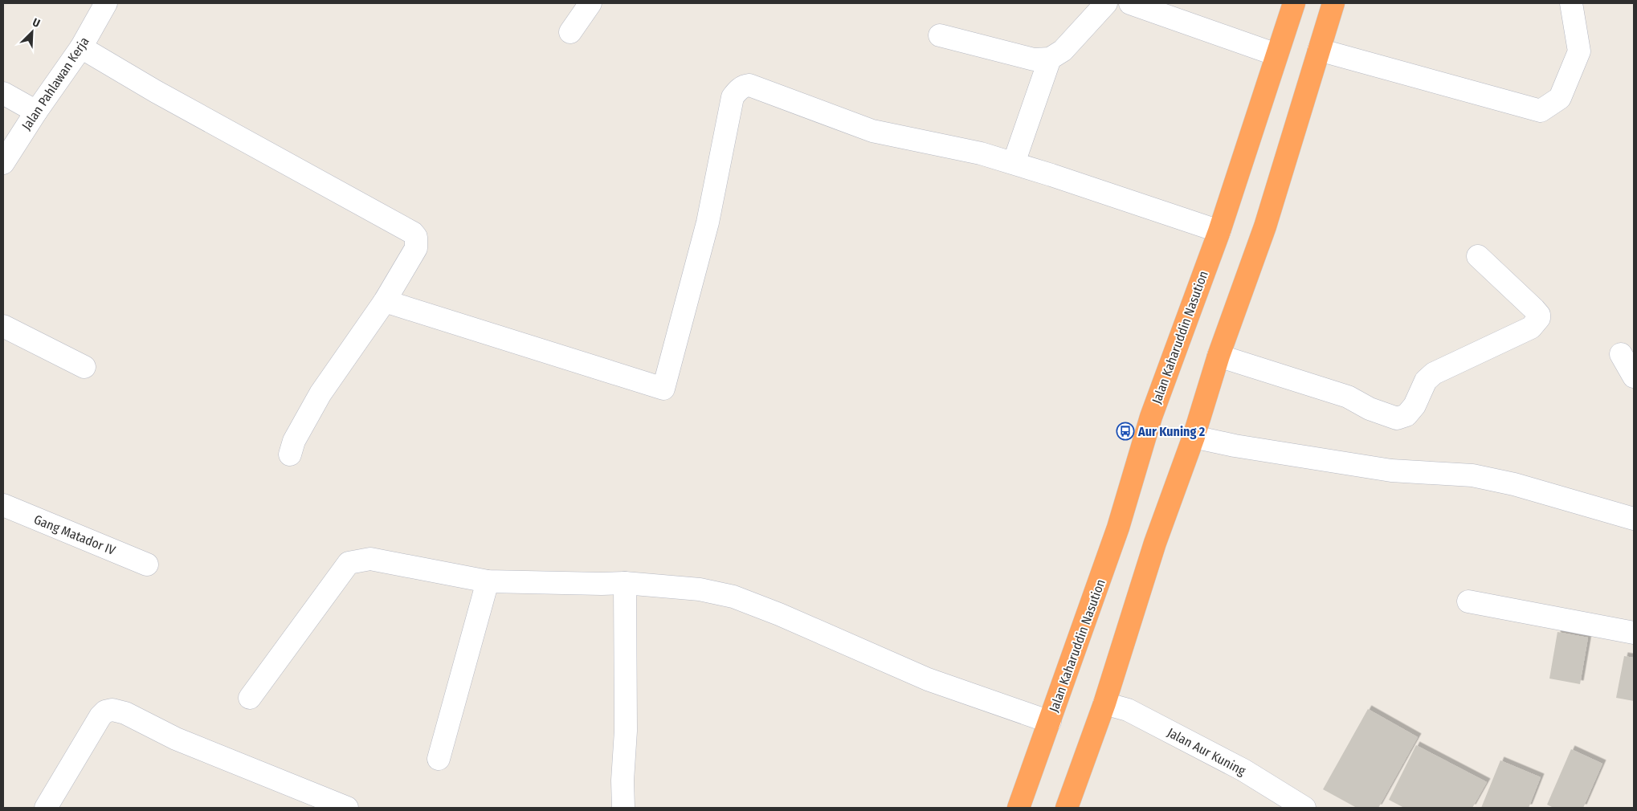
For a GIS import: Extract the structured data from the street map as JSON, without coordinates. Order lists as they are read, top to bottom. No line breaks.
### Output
{"streets":{"highway":["Jalan Kaharuddin Nasution"],"street":["Jalan Pahlawan Kerja","Gang Matador IV","Jalan Aur Kuning"]},"places":{"bus stop":["Aur Kuning 2"]},"north":"top right"}
